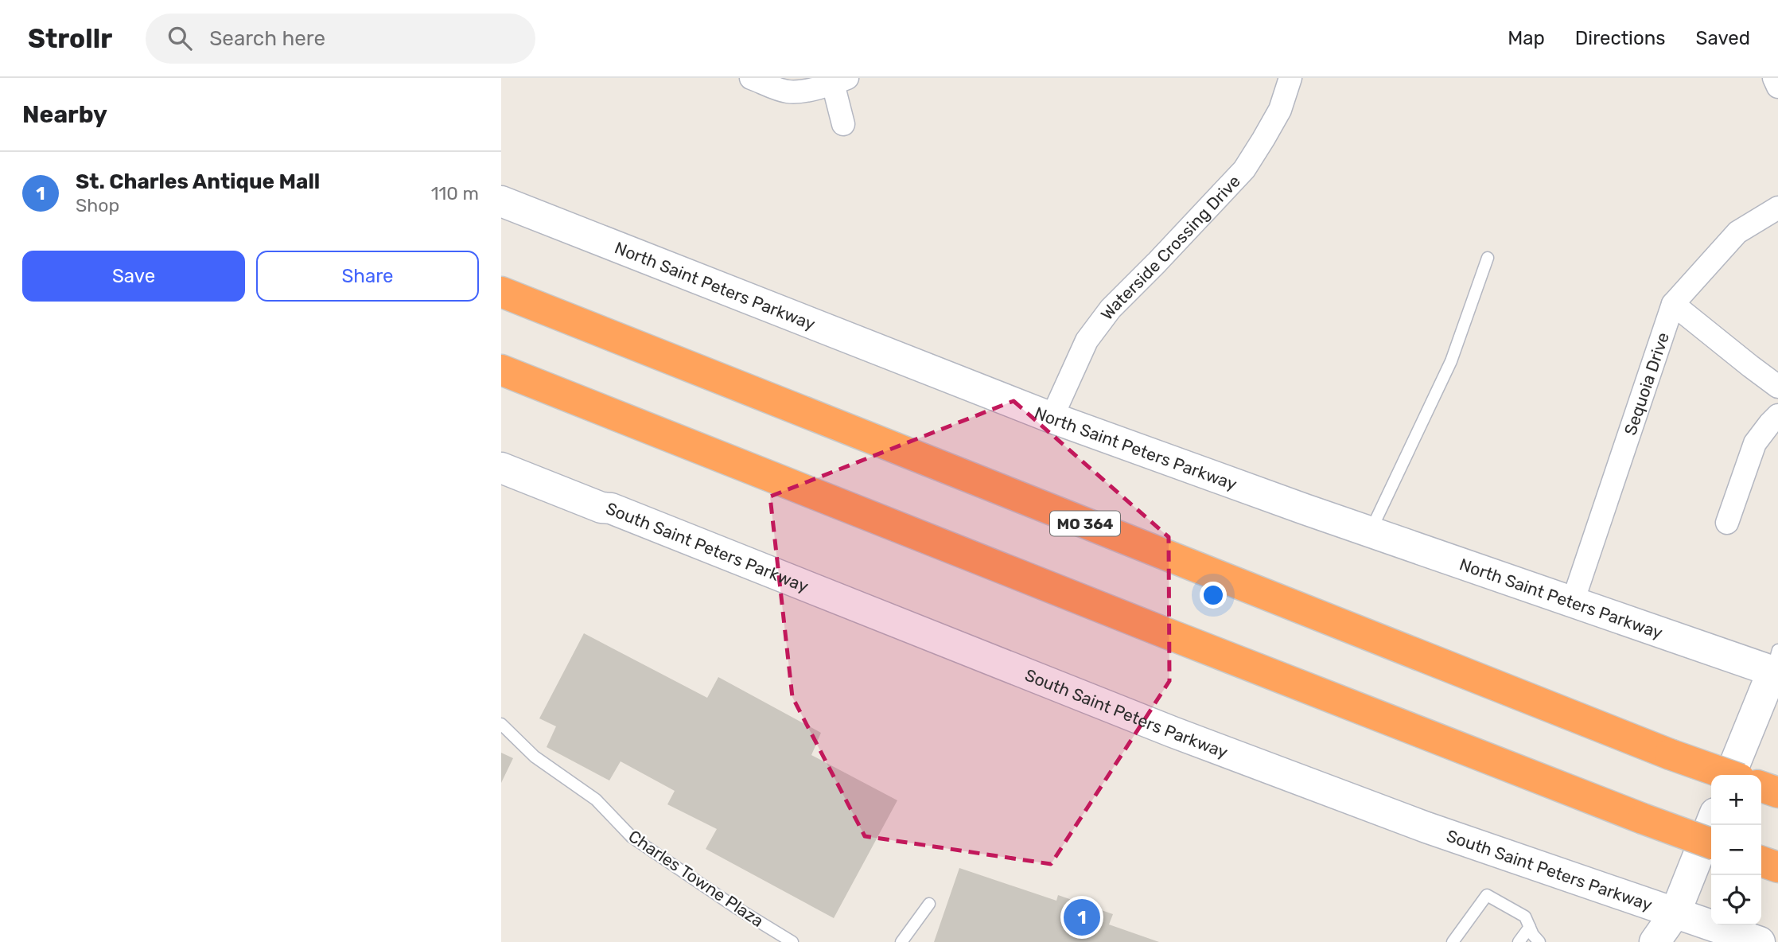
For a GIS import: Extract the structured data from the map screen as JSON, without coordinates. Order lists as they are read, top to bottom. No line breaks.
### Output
{"streets":{"highway":["MO 364"],"main road":["North Saint Peters Parkway","South Saint Peters Parkway"],"street":["Waterside Crossing Drive","Sequoia Drive"],"lane":["Charles Towne Plaza"]},"crossings":[["Waterside Crossing Drive","North Saint Peters Parkway"],["North Saint Peters Parkway","Sequoia Drive"]],"page":{"header":"Strollr","search":"Search here","nav":["Map","Directions","Saved"],"heading":"Nearby","list":[{"mark":"1","name":"St. Charles Antique Mall","note":"Shop","value":"110 m"}],"buttons":["Save","Share"],"map_buttons":["+","−"],"pins":"1"}}
